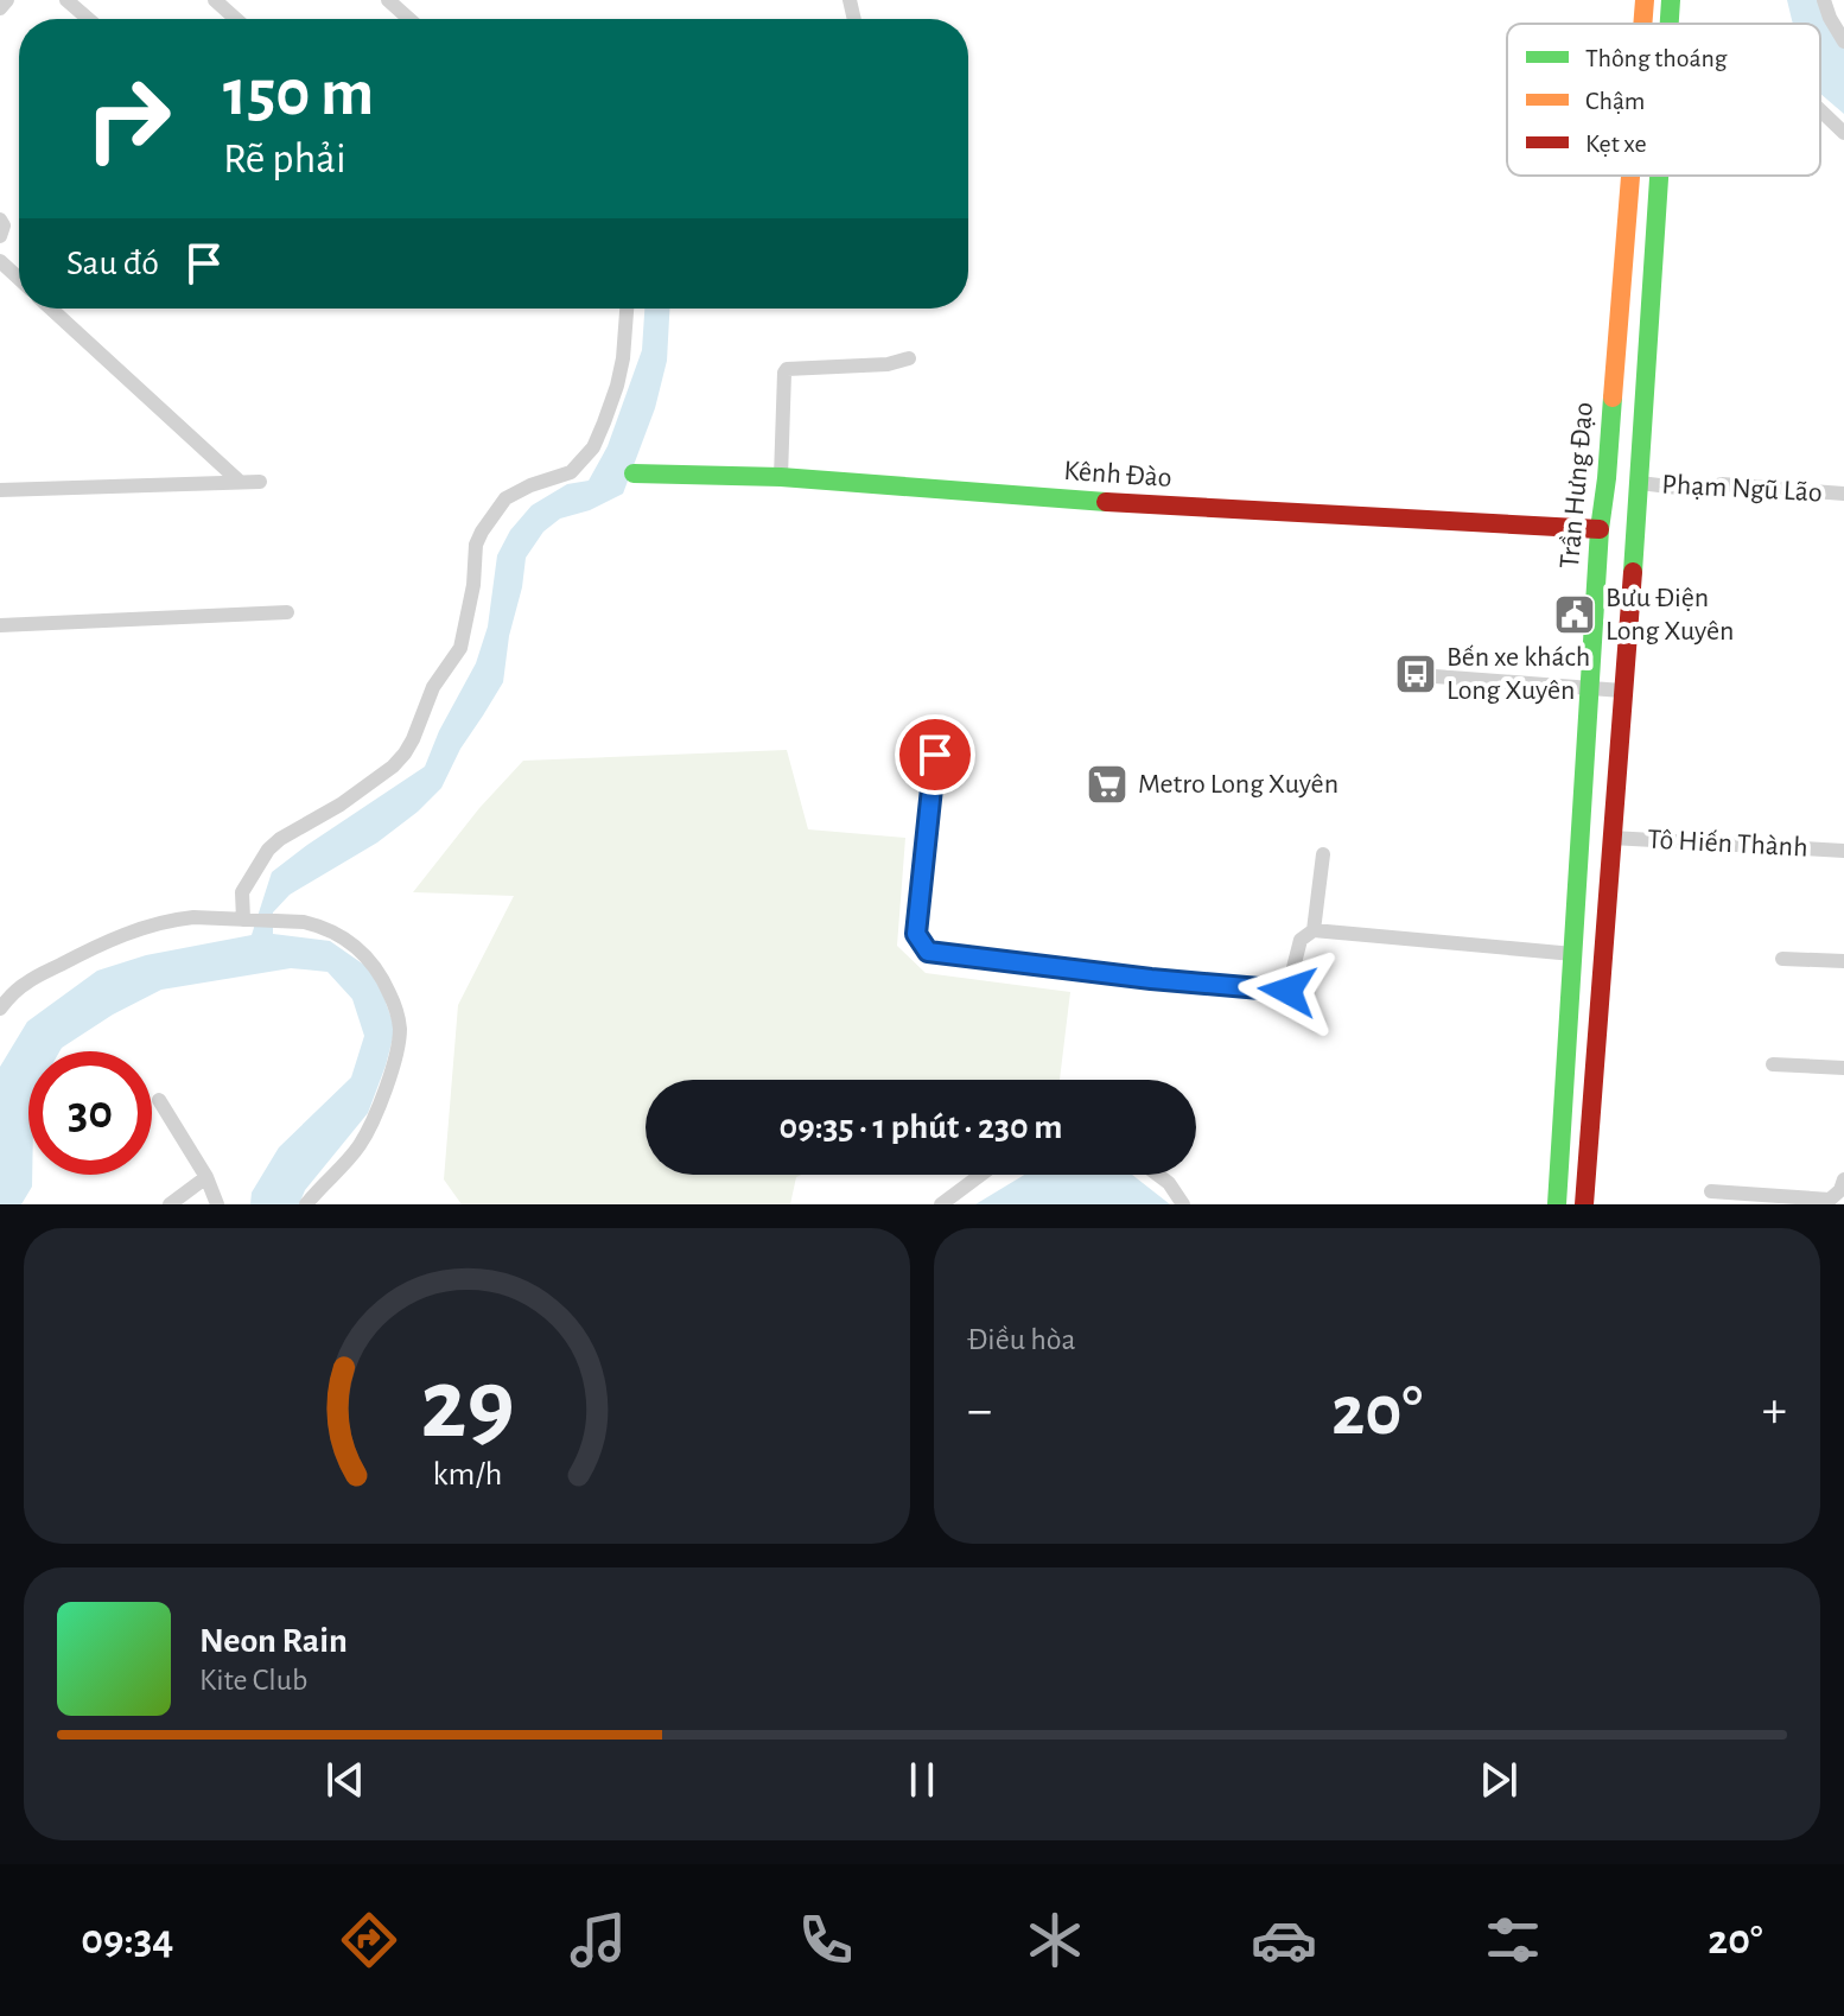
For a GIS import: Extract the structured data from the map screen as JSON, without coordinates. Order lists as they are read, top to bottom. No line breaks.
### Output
{"streets":{"main road":["Kênh Đào","Trần Hưng Đạo"],"street":["Phạm Ngũ Lão","Tô Hiến Thành"]},"crossings":[["Kênh Đào","Trần Hưng Đạo"]],"places":{"public building":["Bưu Điện Long Xuyên"],"bus stop":["Bến xe khách Long Xuyên"],"supermarket":["Metro Long Xuyên"]},"legend":["Thông thoáng","Chậm","Kẹt xe"],"page":{"turn":["150 m","Rẽ phải"],"then":"Sau đó","limit":"30","trip":"09:35 · 1 phút · 230 m","tile":"Điều hòa","heat":["−","20°","+"],"song":["Neon Rain","Kite Club"],"tabs":["09:34","20°"],"gauge":["29","km/h"]}}
